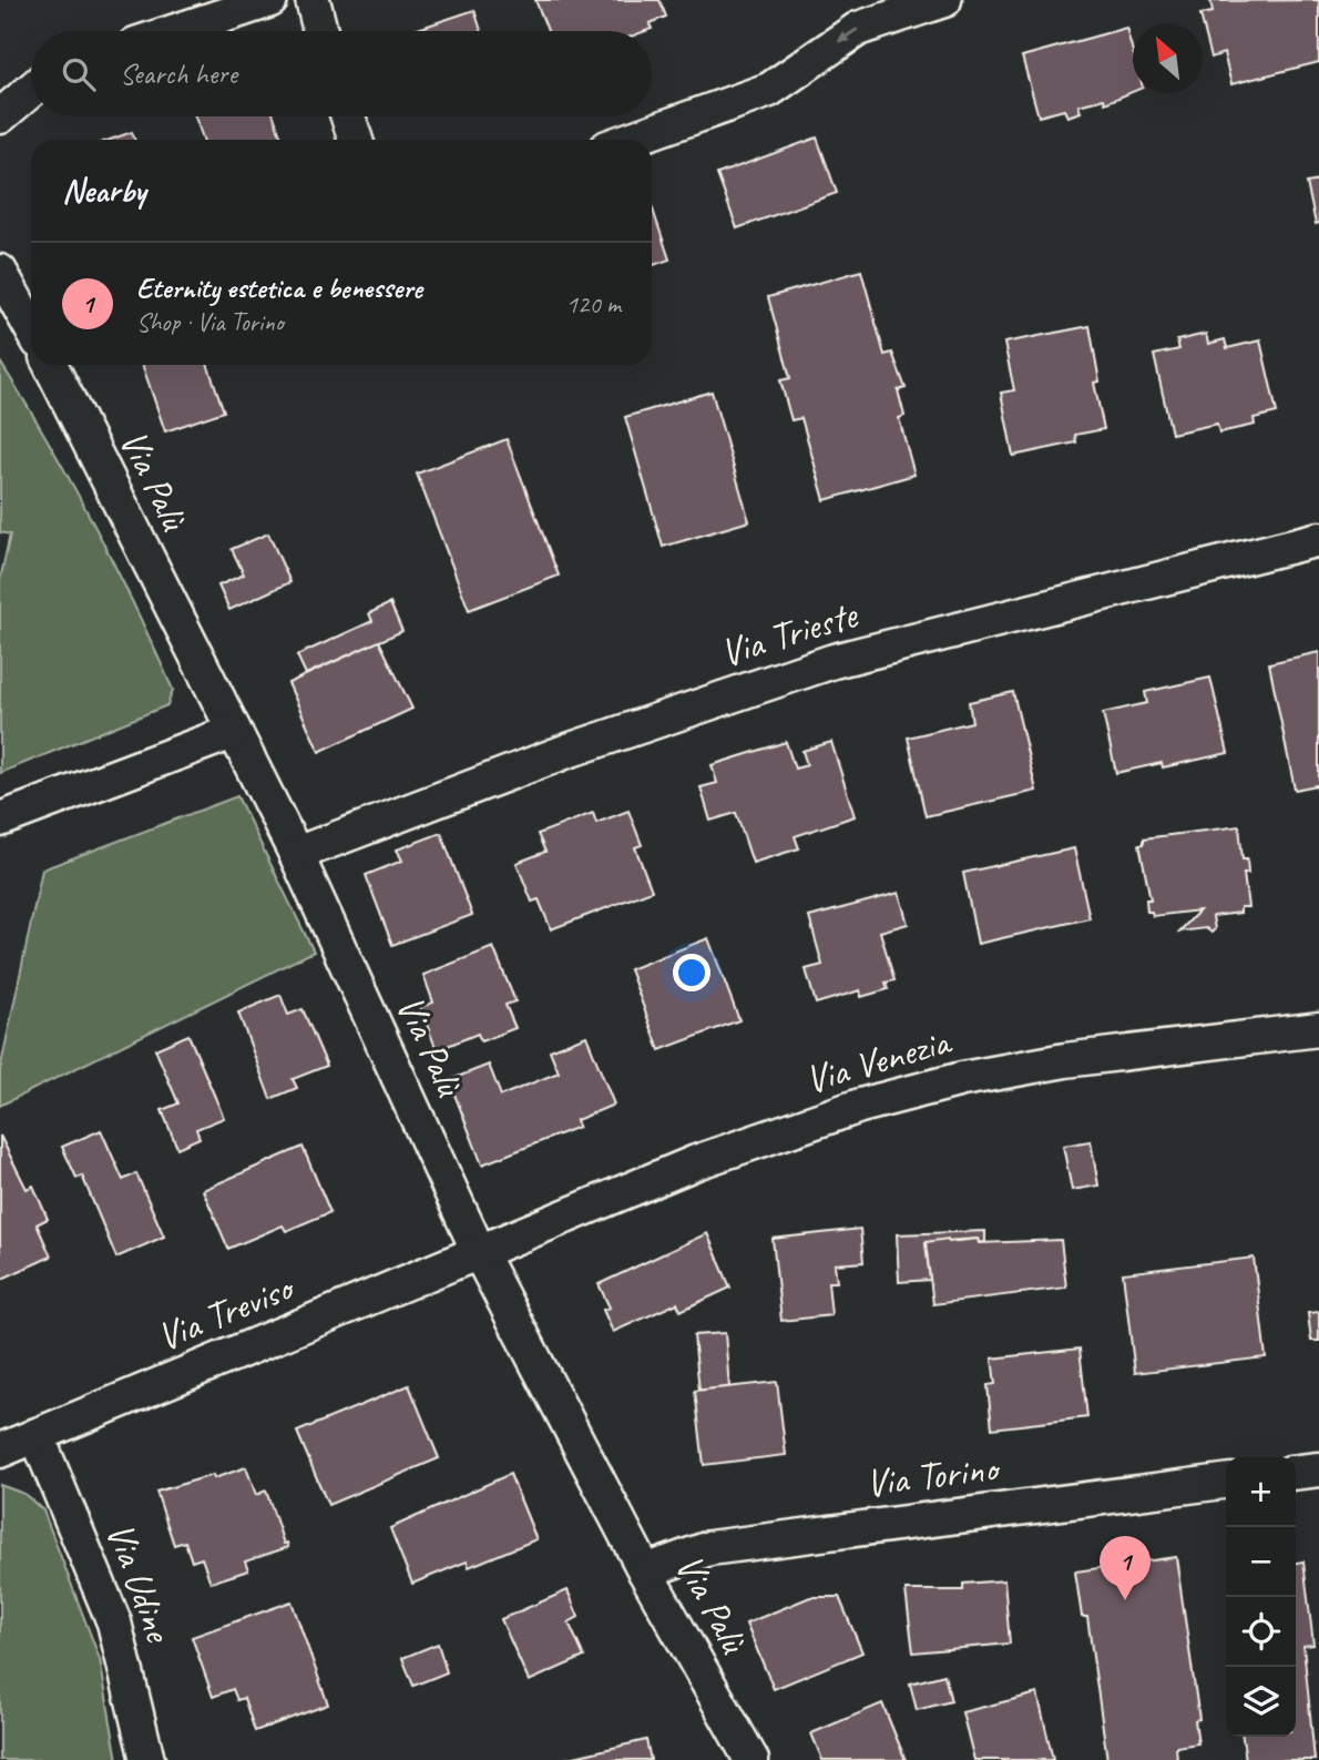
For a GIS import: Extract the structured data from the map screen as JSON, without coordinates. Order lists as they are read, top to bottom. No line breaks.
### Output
{"streets":{"street":["Via Palù","Via Trieste","Via Venezia","Via Treviso","Via Torino","Via Udine"]},"crossings":[["Via Palù","Via Trieste"],["Via Palù","Via Venezia"],["Via Palù","Via Treviso"],["Via Palù","Via Torino"],["Via Venezia","Via Treviso"],["Via Treviso","Via Udine"]],"north":"top left","page":{"search":"Search here","heading":"Nearby","list":[{"mark":"1","name":"Eternity estetica e benessere","note":"Shop · Via Torino","value":"120 m"}],"map_buttons":["+","−"],"pins":"1"}}
